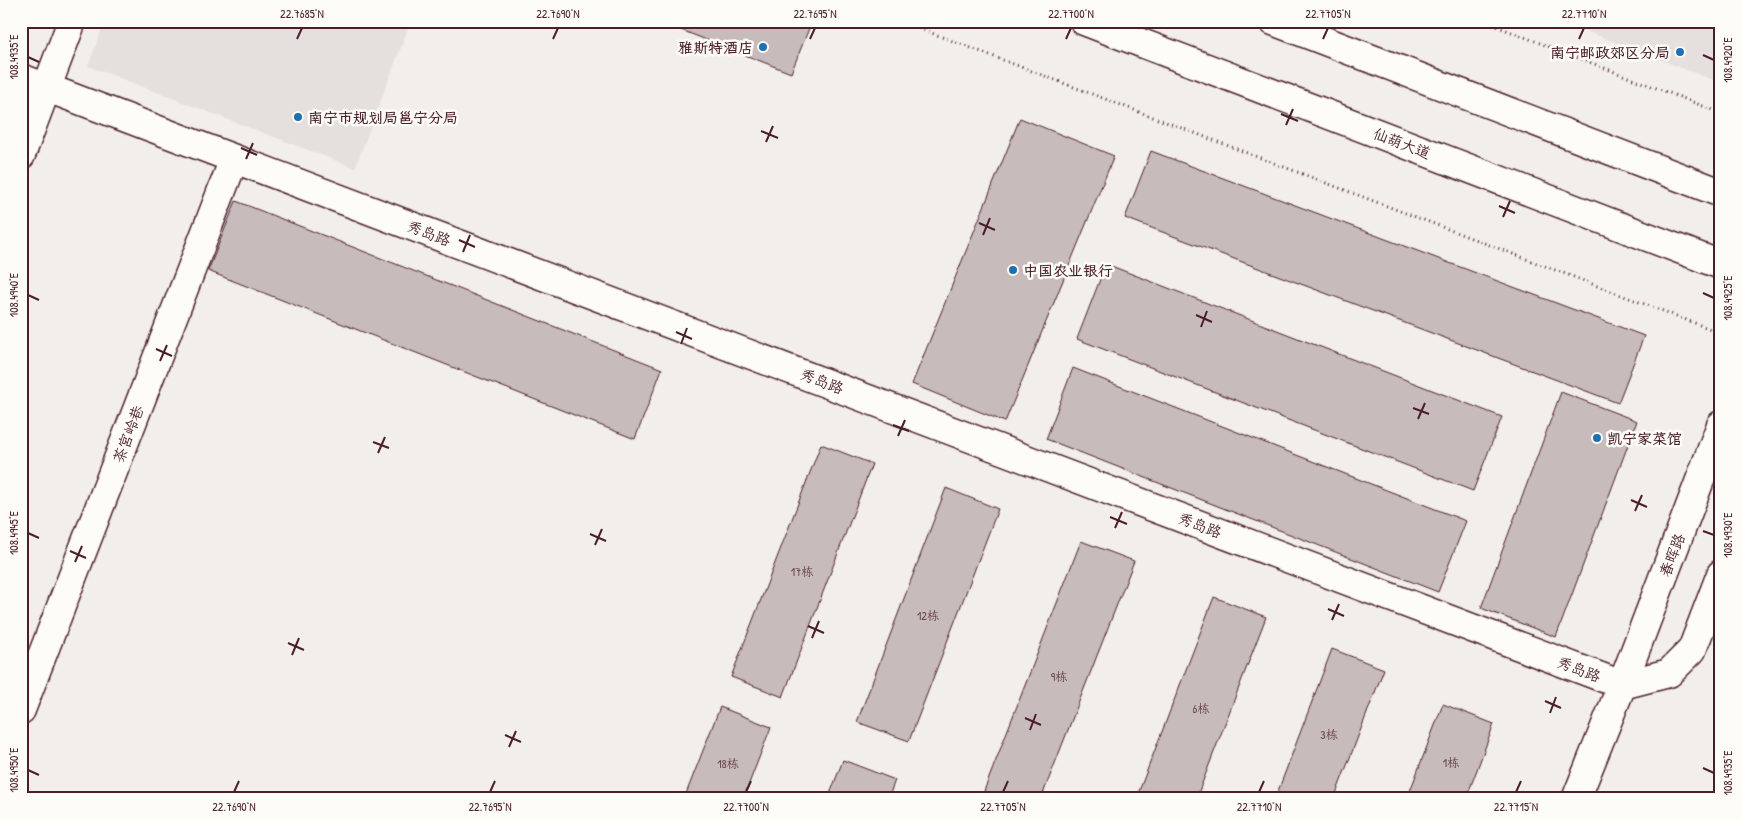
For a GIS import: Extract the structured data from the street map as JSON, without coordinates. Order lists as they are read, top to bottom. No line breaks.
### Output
{"streets":{"street":["仙葫大道","秀岛路","茶宫岭巷","春晖路"]},"crossings":[["秀岛路","茶宫岭巷"],["秀岛路","春晖路"]],"places":["雅斯特酒店","南宁邮政郊区分局","南宁市规划局邕宁分局","中国农业银行","凯宁家菜馆"],"house_numbers":["17栋","12栋","9栋","6栋","3栋","1栋","18栋"],"coordinates":["22.7685°N","22.7690°N","22.7695°N","22.7700°N","22.7705°N","22.7710°N","108.4935°E","108.4920°E","108.4940°E","108.4925°E","108.4945°E","108.4930°E","108.4950°E","22.7715°N"]}
